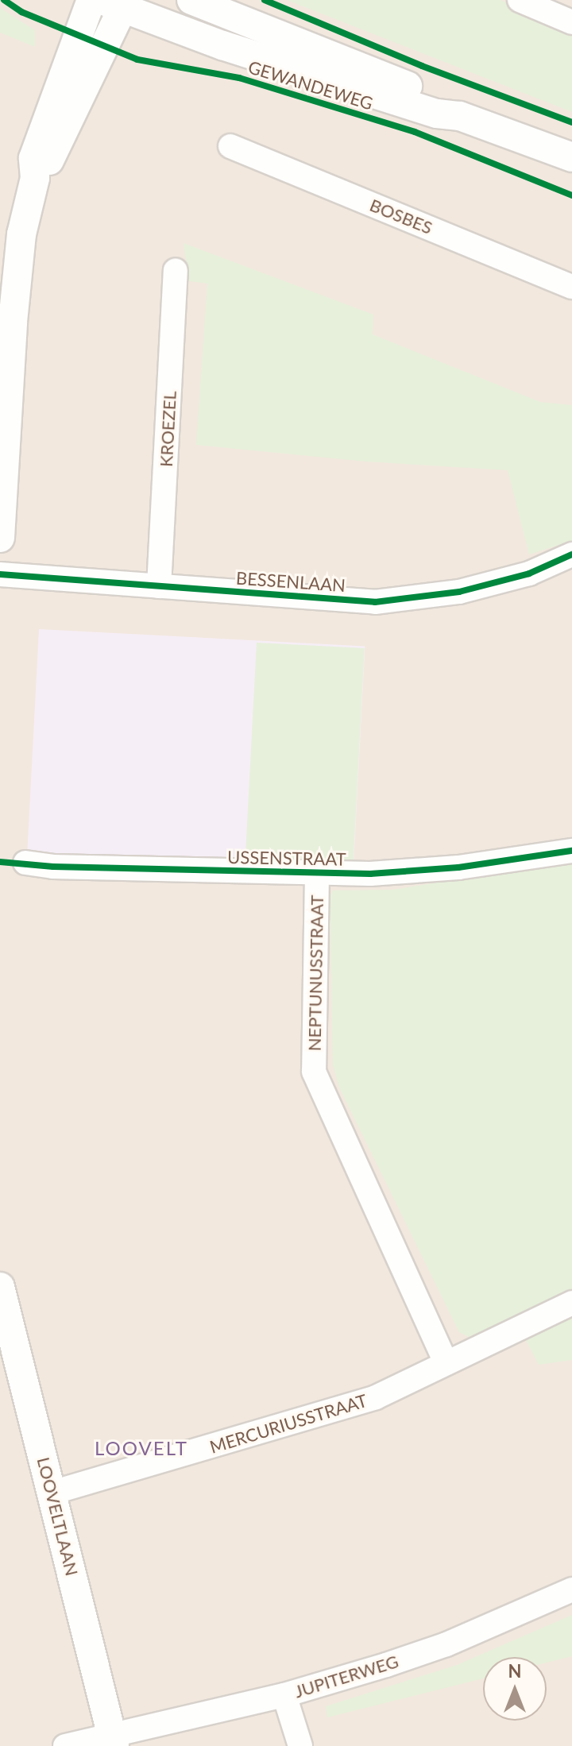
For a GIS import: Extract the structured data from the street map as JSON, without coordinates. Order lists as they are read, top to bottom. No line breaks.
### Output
{"streets":{"street":["GEWANDEWEG","BOSBES","KROEZEL","BESSENLAAN","USSENSTRAAT","NEPTUNUSSTRAAT","MERCURIUSSTRAAT","LOOVELTLAAN","JUPITERWEG"]},"crossings":[["KROEZEL","BESSENLAAN"],["USSENSTRAAT","NEPTUNUSSTRAAT"],["NEPTUNUSSTRAAT","MERCURIUSSTRAAT"],["MERCURIUSSTRAAT","LOOVELTLAAN"],["LOOVELTLAAN","JUPITERWEG"]],"districts":["LOOVELT"],"north":"top"}
